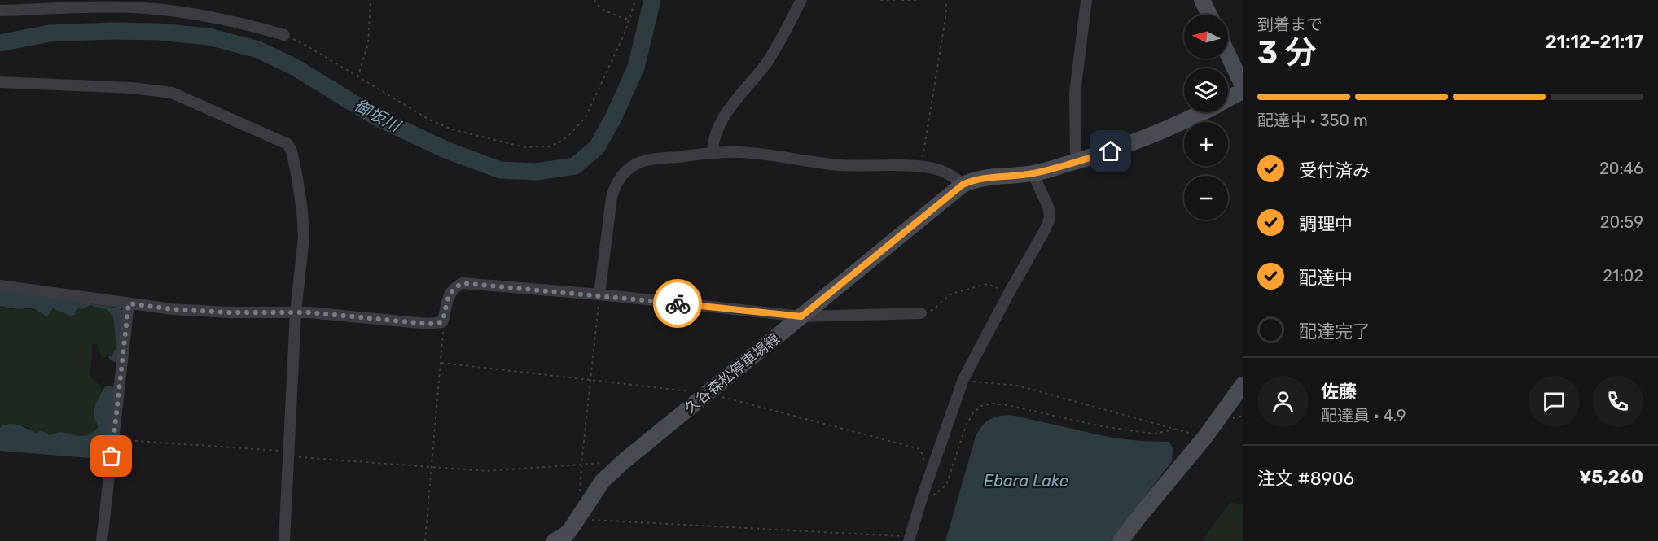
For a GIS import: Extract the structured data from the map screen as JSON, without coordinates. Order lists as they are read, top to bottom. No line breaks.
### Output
{"streets":{"main road":["久谷森松停車場線"]},"water":["御坂川","Ebara Lake"],"north":"left","page":{"heading":["3 分","到着まで","21:12–21:17"],"panel":["佐藤","配達員 · 4.9","注文 #8906","¥5,260"],"map_buttons":["+","−"],"bar":"配達中 · 350 m","list":[["受付済み","20:46"],["調理中","20:59"],["配達中","21:02"],"配達完了"]}}
